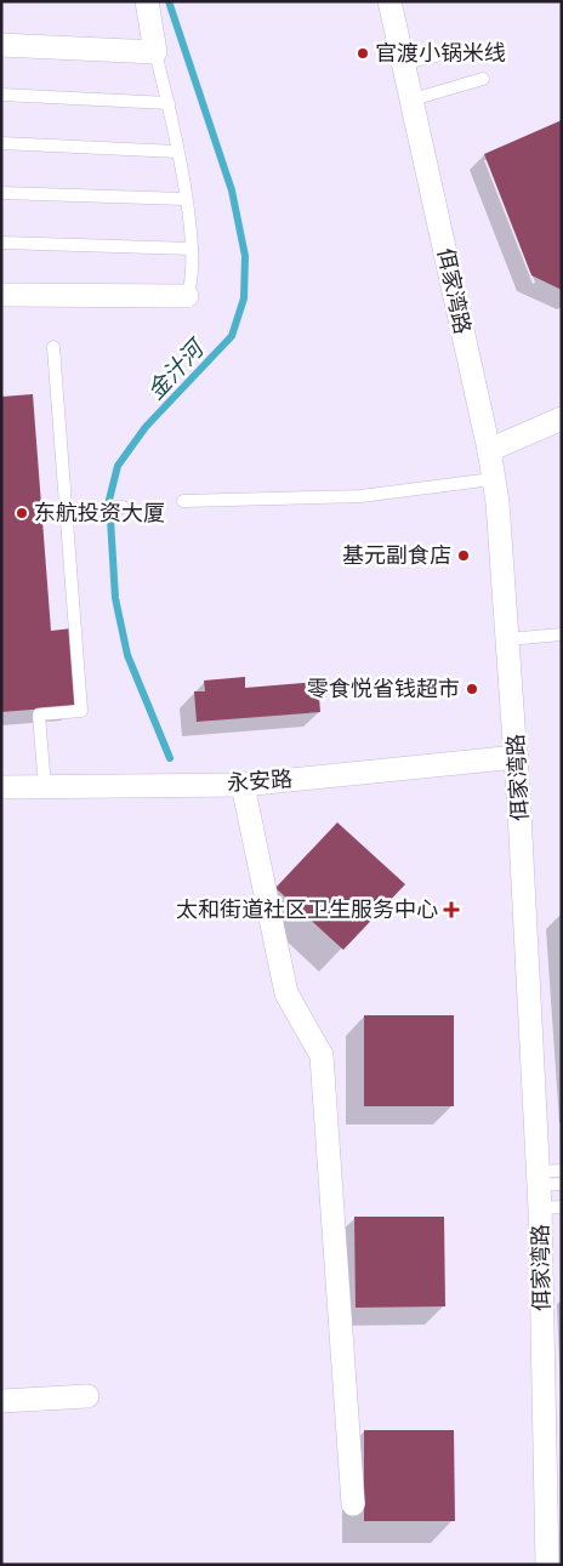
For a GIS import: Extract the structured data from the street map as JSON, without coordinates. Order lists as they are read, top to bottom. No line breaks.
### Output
{"streets":{"street":["佴家湾路","永安路"]},"crossings":[["佴家湾路","永安路"]],"water":["金汁河"],"places":{"other":["官渡小锅米线","东航投资大厦","基元副食店","零食悦省钱超市"],"health":["太和街道社区卫生服务中心"]}}
